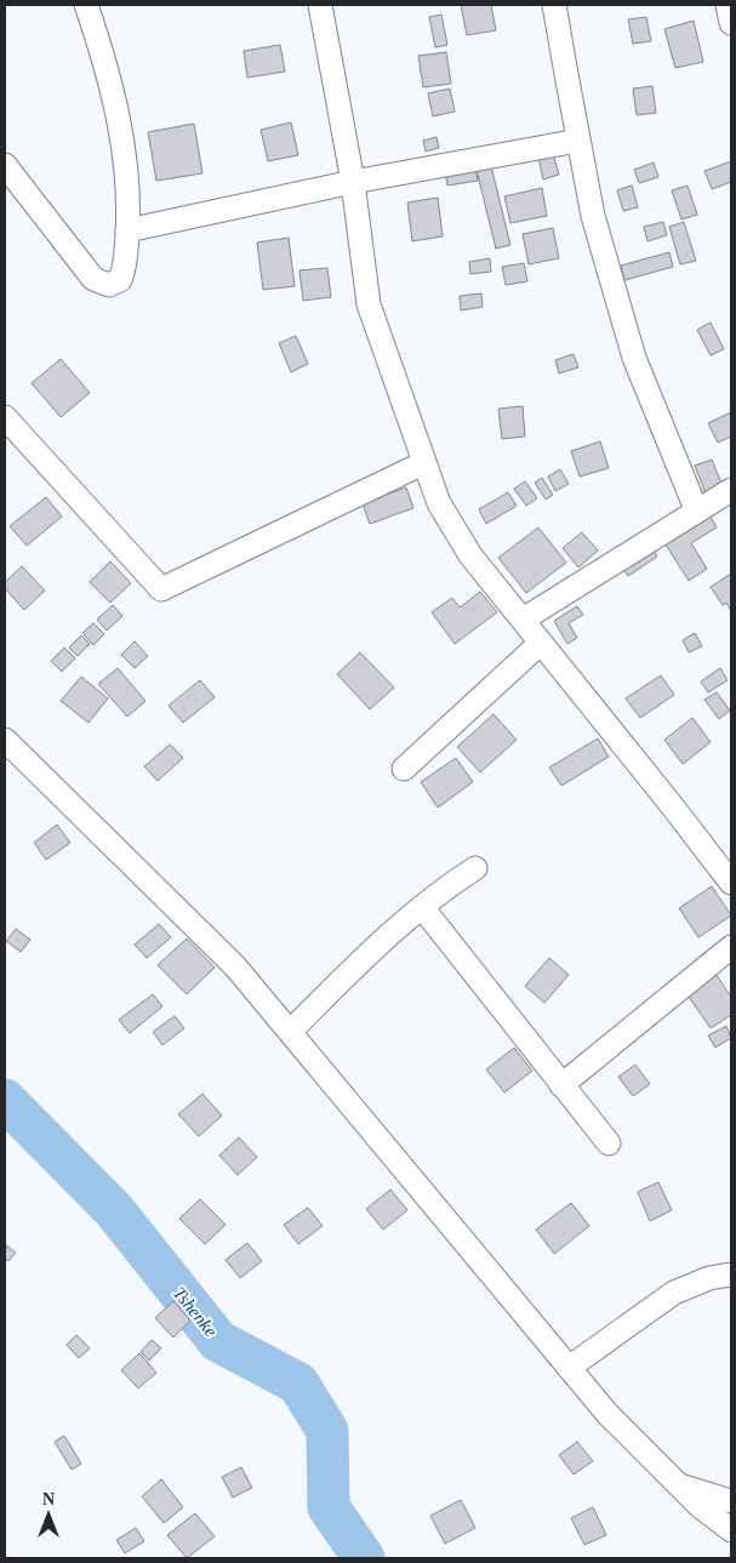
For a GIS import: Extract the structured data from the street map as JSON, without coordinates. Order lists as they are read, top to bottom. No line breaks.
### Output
{"water":["Tshenke"],"north":"top"}
